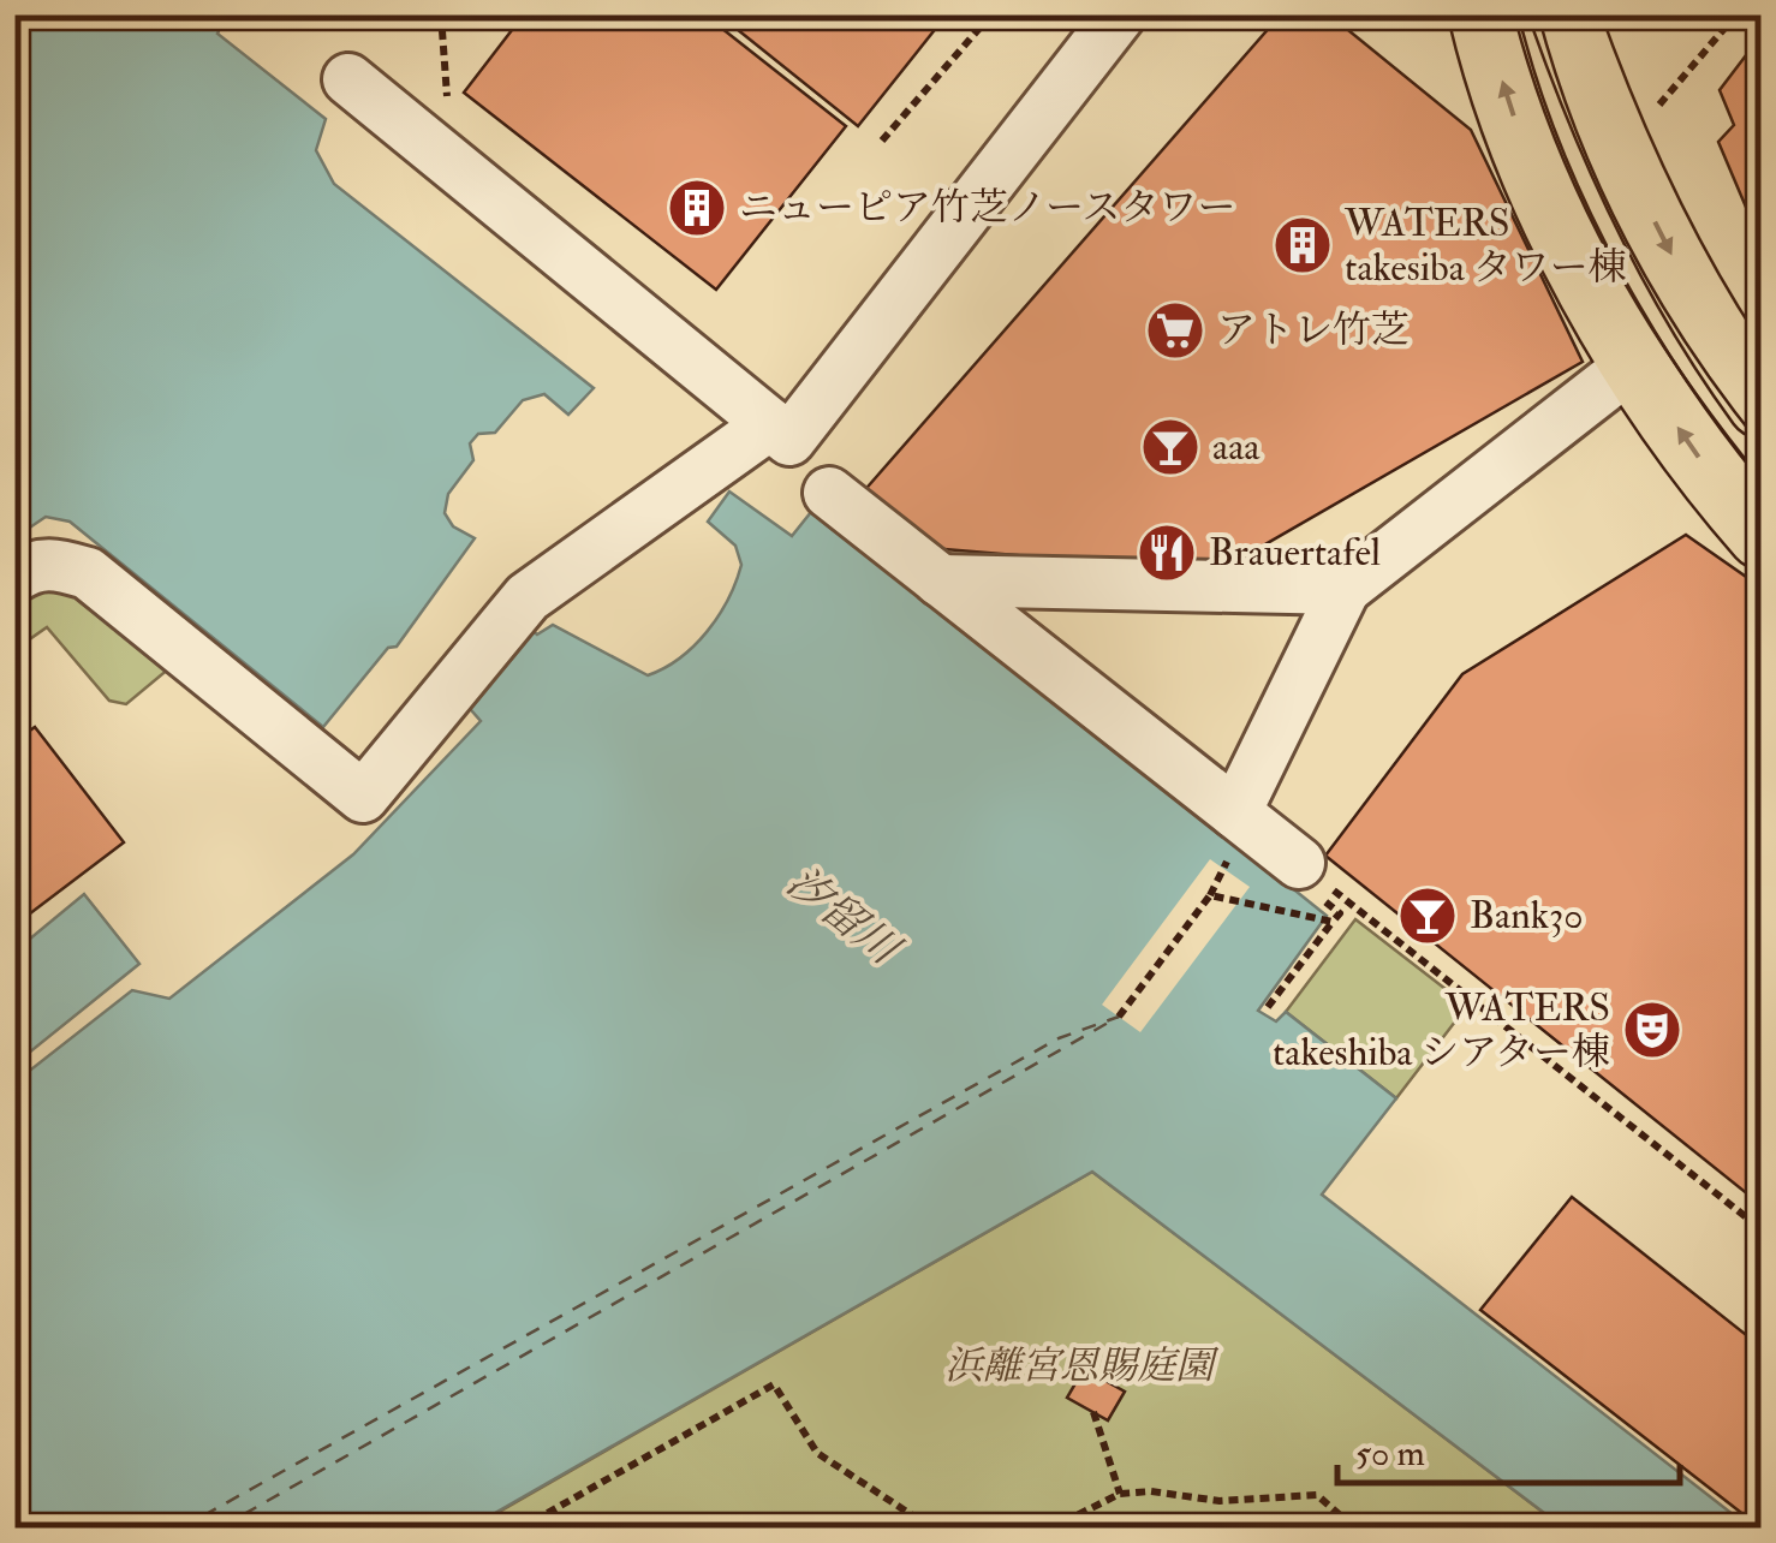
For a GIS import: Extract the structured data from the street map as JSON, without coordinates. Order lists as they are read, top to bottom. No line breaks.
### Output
{"water":["汐留川"],"parks":["浜離宮恩賜庭園"],"places":{"building":["ニューピア竹芝ノースタワー","WATERS takesiba タワー棟"],"supermarket":["アトレ竹芝"],"bar":["aaa","Bank30"],"restaurant":["Brauertafel"],"theatre":["WATERS takeshiba シアター棟"]},"scale_bar":"50 m"}
